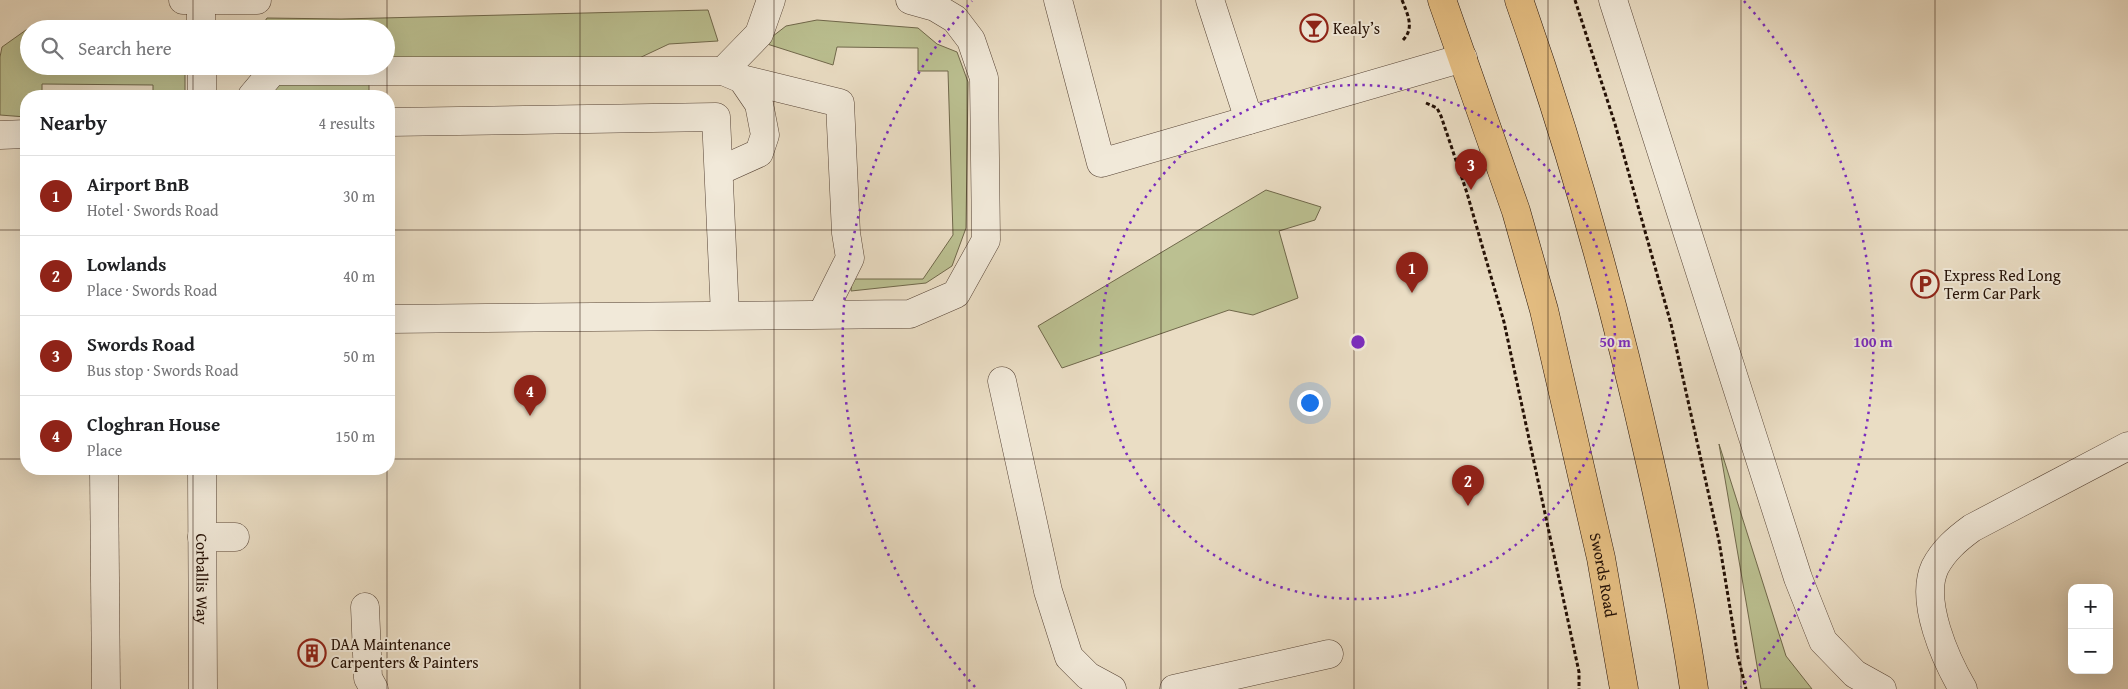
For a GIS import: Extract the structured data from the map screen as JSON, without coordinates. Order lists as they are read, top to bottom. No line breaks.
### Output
{"streets":{"main road":["Swords Road"],"street":["Corballis Way"]},"places":{"bar":["Kealy’s"],"parking":["Express Red Long Term Car Park"],"building":["DAA Maintenance Carpenters & Painters"]},"page":{"search":"Search here","heading":["Nearby","4 results"],"pins":["3","1","4","2"],"list":[{"mark":"1","name":"Airport BnB","note":"Hotel · Swords Road","value":"30 m"},{"mark":"2","name":"Lowlands","note":"Place · Swords Road","value":"40 m"},{"mark":"3","name":"Swords Road","note":"Bus stop · Swords Road","value":"50 m"},{"mark":"4","name":"Cloghran House","note":"Place","value":"150 m"}],"map_buttons":["+","−"]},"rings":["50 m","100 m"]}
